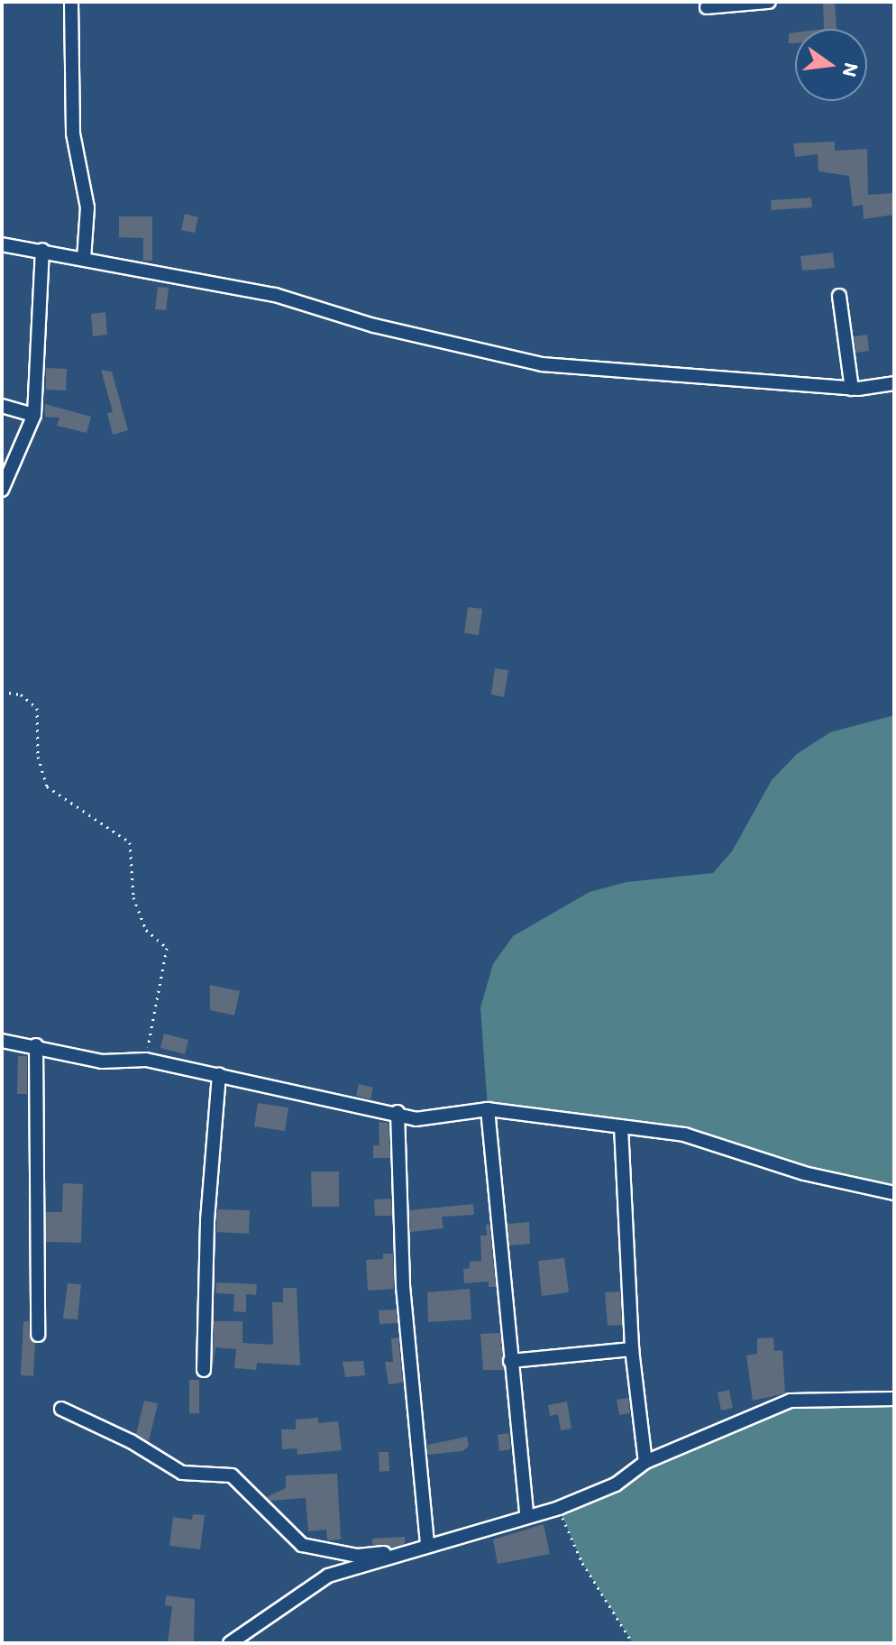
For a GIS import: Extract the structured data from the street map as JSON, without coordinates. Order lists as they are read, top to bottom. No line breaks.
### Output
{"north":"right"}
